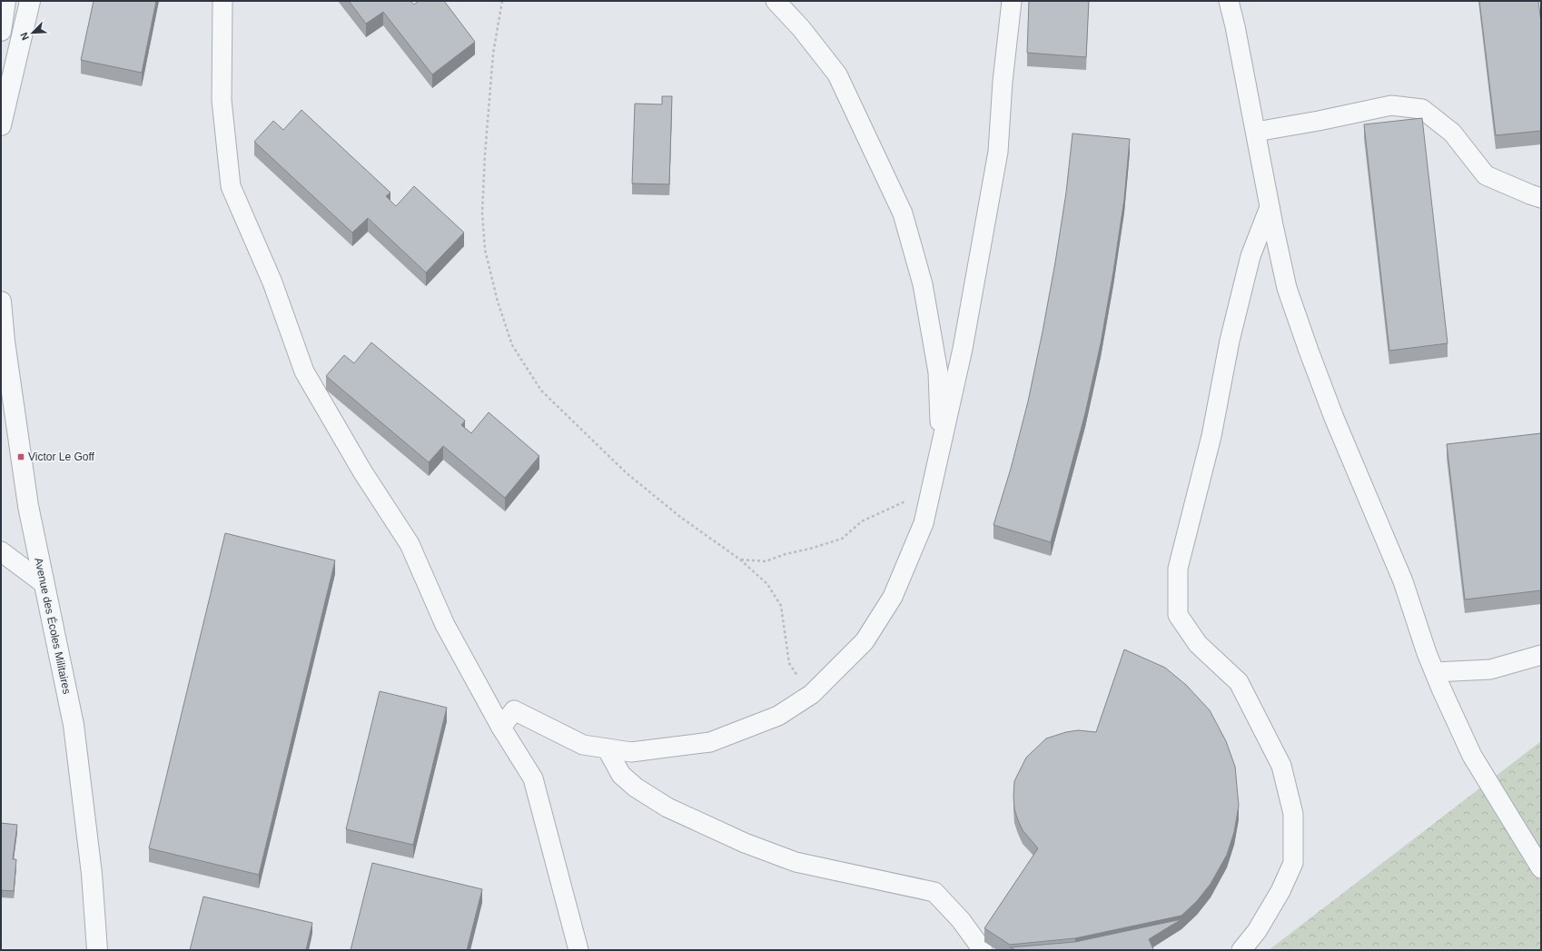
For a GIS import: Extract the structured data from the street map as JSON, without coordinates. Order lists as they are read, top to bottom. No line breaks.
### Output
{"streets":{"street":["Avenue des Écoles Militaires"]},"places":{"transit":["Victor Le Goff"]},"north":"bottom left"}
